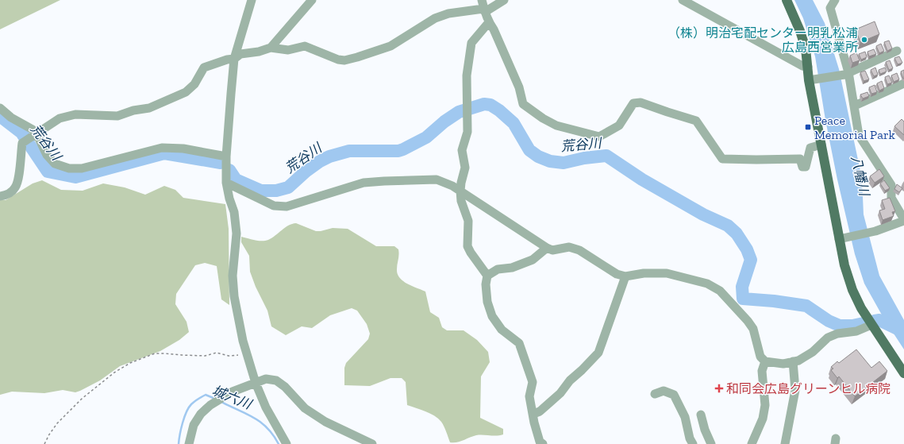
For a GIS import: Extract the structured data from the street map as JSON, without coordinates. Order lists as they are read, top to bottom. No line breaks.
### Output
{"water":["荒谷川","八幡川","城六川"],"places":{"other":["（株）明治宅配センター明乳松浦 広島西営業所"],"transit":["Peace Memorial Park"],"health":["和同会広島グリーンヒル病院"]}}
